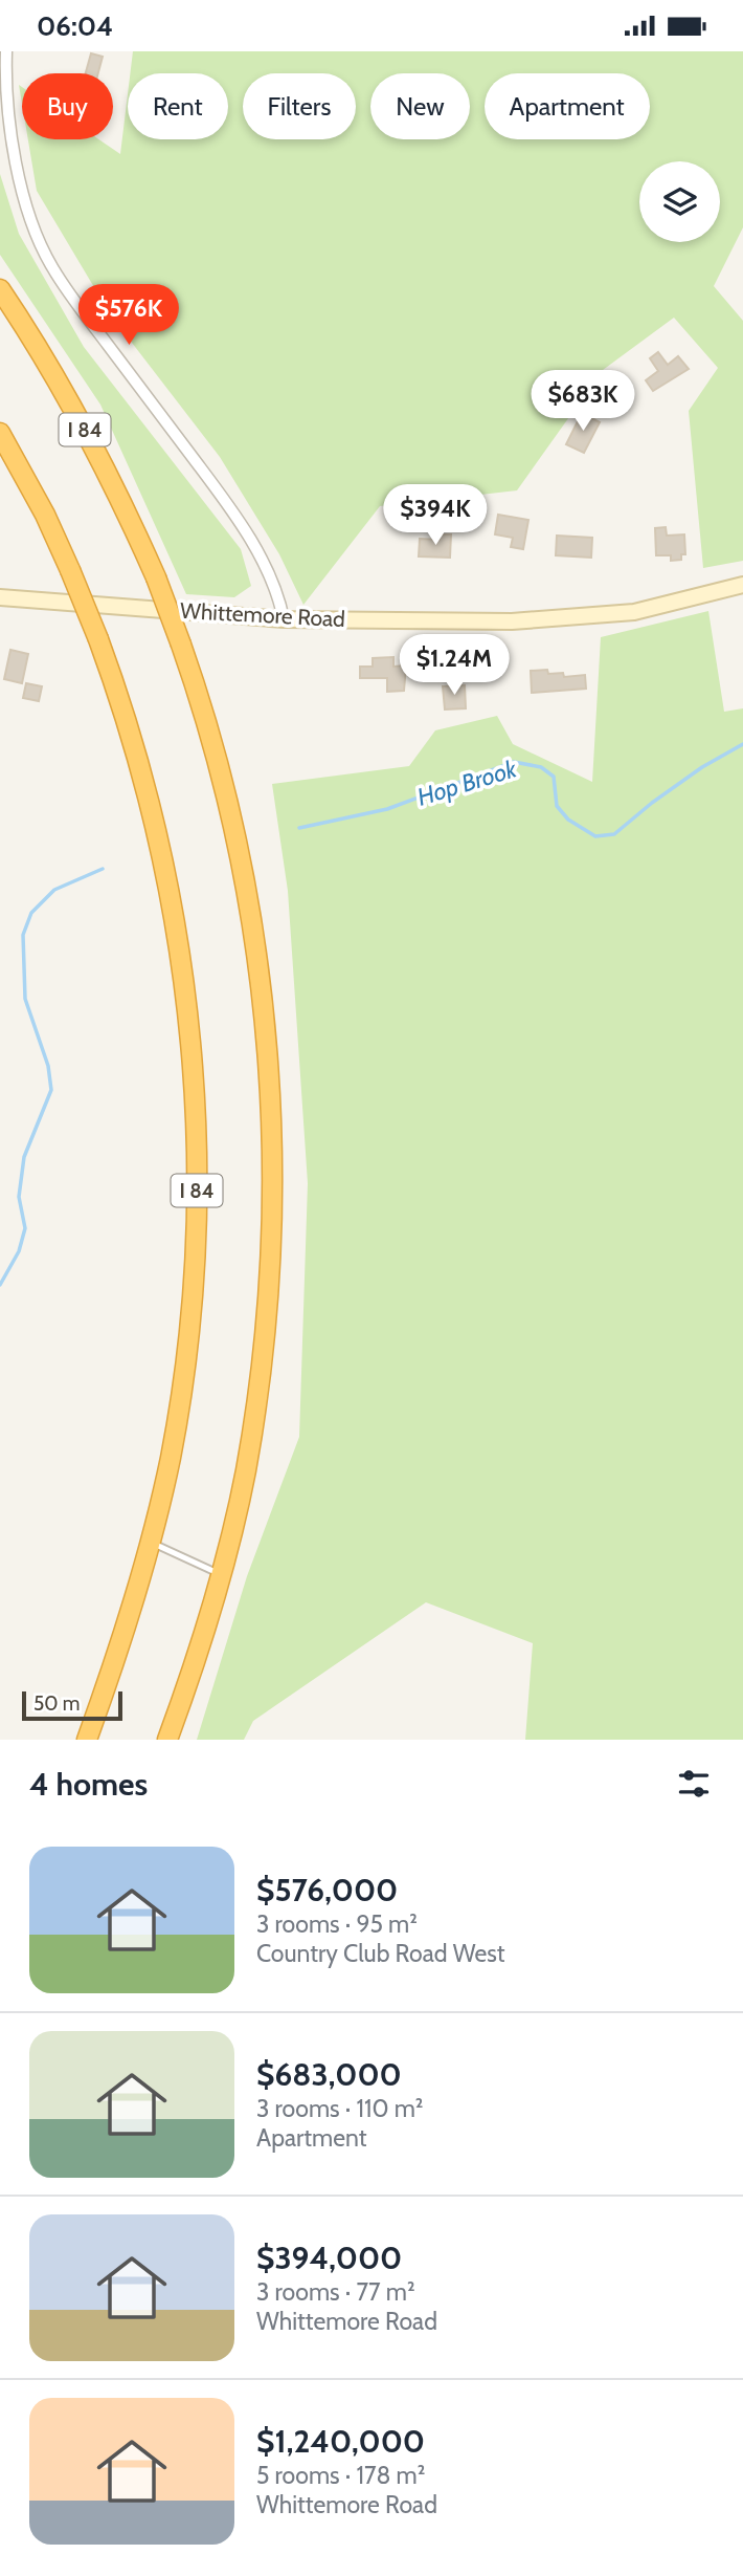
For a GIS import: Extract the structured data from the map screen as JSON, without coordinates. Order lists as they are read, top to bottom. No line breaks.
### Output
{"streets":{"highway":["I 84"],"main road":["Whittemore Road"]},"water":["Hop Brook"],"scale_bar":"50 m","page":{"status":"06:04","chip":["Buy","Rent","Filters","New","Apartment"],"price":["$576K","$683K","$394K","$1.24M"],"scale":"50 m","heading":"4 homes","list":[{"name":"$576,000","note":"3 rooms · 95 m² · Country Club Road West"},{"name":"$683,000","note":"3 rooms · 110 m² · Apartment"},{"name":"$394,000","note":"3 rooms · 77 m² · Whittemore Road"},{"name":"$1,240,000","note":"5 rooms · 178 m² · Whittemore Road"}]}}
